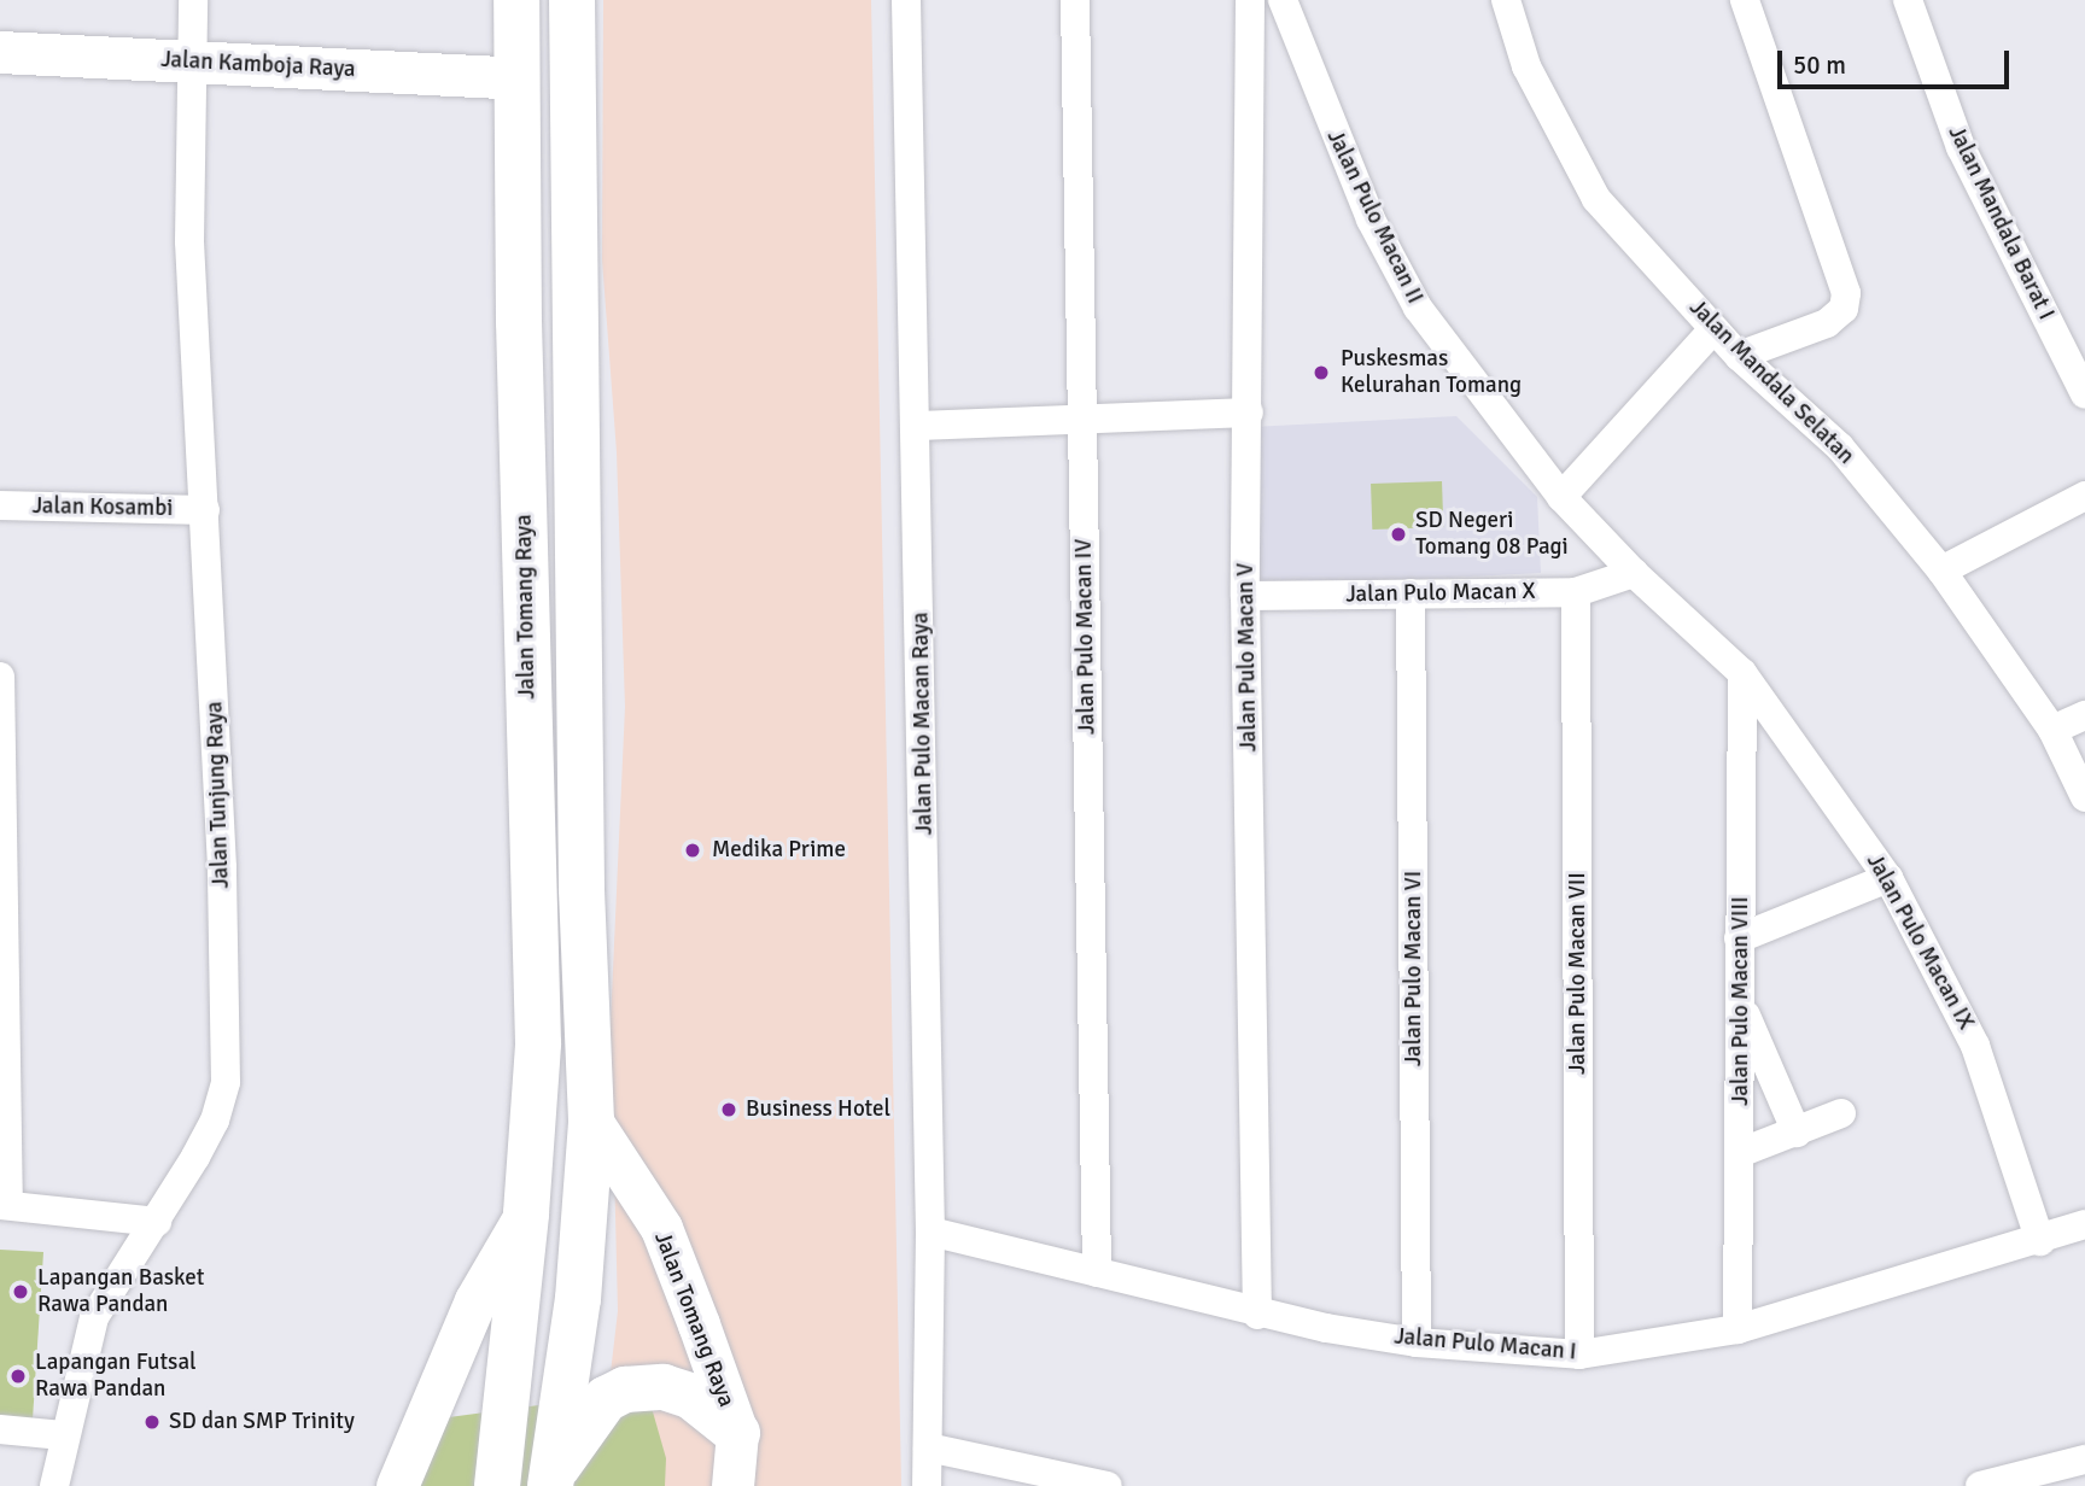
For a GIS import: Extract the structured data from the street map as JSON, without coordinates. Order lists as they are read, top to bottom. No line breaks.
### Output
{"streets":{"main road":["Jalan Tomang Raya"],"street":["Jalan Kamboja Raya","Jalan Pulo Macan II","Jalan Mandala Barat I","Jalan Mandala Selatan","Jalan Kosambi","Jalan Pulo Macan X","Jalan Pulo Macan IV","Jalan Pulo Macan V","Jalan Pulo Macan Raya","Jalan Tunjung Raya","Jalan Pulo Macan IX","Jalan Pulo Macan VI","Jalan Pulo Macan VII","Jalan Pulo Macan VIII","Jalan Pulo Macan I"]},"crossings":[["Jalan Kamboja Raya","Jalan Tomang Raya"],["Jalan Kamboja Raya","Jalan Tunjung Raya"],["Jalan Pulo Macan II","Jalan Pulo Macan X"],["Jalan Pulo Macan II","Jalan Pulo Macan IX"],["Jalan Pulo Macan II","Jalan Pulo Macan VIII"],["Jalan Kosambi","Jalan Tunjung Raya"],["Jalan Pulo Macan X","Jalan Pulo Macan V"],["Jalan Pulo Macan X","Jalan Pulo Macan VI"],["Jalan Pulo Macan X","Jalan Pulo Macan VII"],["Jalan Pulo Macan IV","Jalan Pulo Macan I"],["Jalan Pulo Macan V","Jalan Pulo Macan I"],["Jalan Pulo Macan Raya","Jalan Pulo Macan I"],["Jalan Pulo Macan IX","Jalan Pulo Macan VIII"],["Jalan Pulo Macan IX","Jalan Pulo Macan I"],["Jalan Pulo Macan VI","Jalan Pulo Macan I"],["Jalan Pulo Macan VII","Jalan Pulo Macan I"],["Jalan Pulo Macan VIII","Jalan Pulo Macan I"]],"places":["Puskesmas Kelurahan Tomang","SD Negeri Tomang 08 Pagi","Medika Prime","Business Hotel","Lapangan Basket Rawa Pandan","Lapangan Futsal Rawa Pandan","SD dan SMP Trinity"],"scale_bar":"50 m"}
